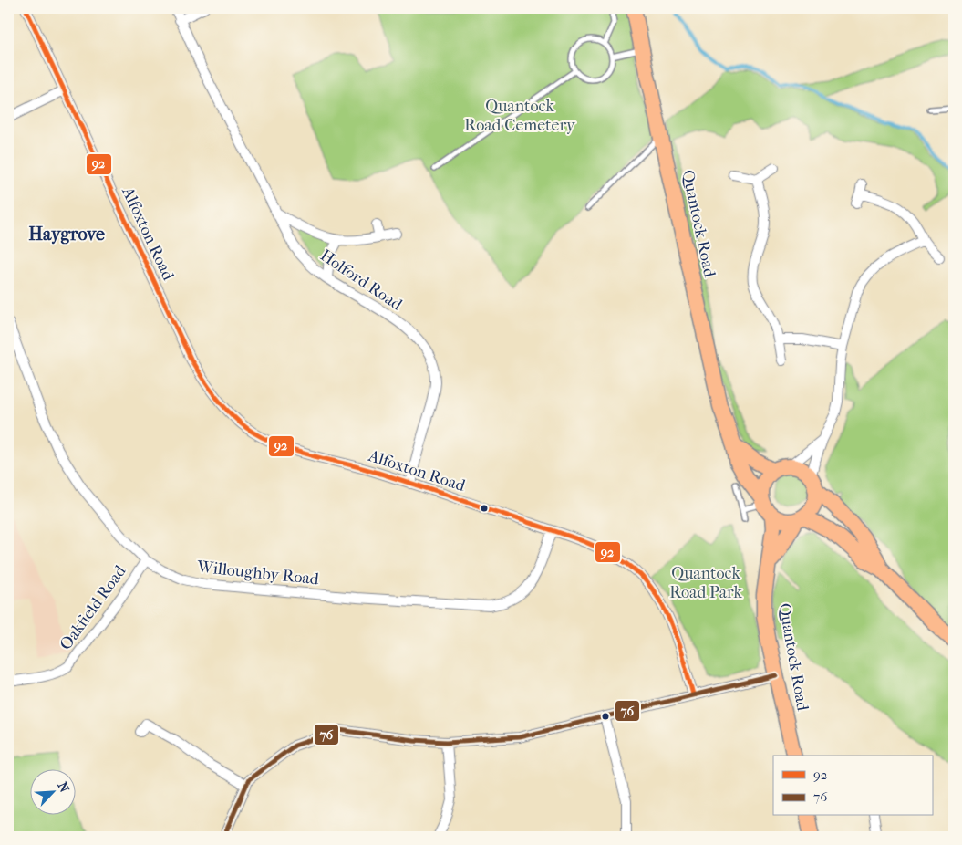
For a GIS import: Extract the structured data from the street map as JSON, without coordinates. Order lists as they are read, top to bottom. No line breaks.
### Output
{"streets":{"main road":["Quantock Road"],"street":["Alfoxton Road","Holford Road","Willoughby Road","Oakfield Road"]},"crossings":[["Alfoxton Road","Holford Road"],["Alfoxton Road","Willoughby Road"],["Willoughby Road","Oakfield Road"]],"districts":["Haygrove"],"parks":["Quantock Road Cemetery","Quantock Road Park"],"lines":["transit line 92","transit line 76"],"legend":["92","76"],"north":"top right"}
